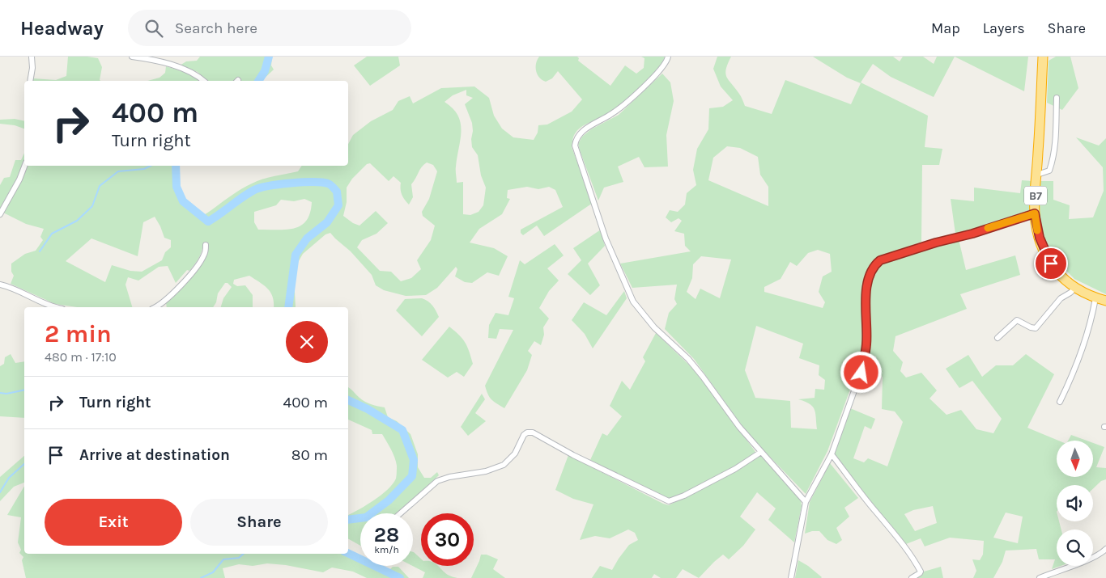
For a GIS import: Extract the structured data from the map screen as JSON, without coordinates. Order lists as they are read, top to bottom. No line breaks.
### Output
{"streets":{"highway":["B7"]},"north":"bottom","page":{"header":"Headway","search":"Search here","nav":["Map","Layers","Share"],"turn":["400 m","Turn right"],"heading":["2 min","480 m · 17:10"],"list":[{"name":"Turn right","value":"400 m"},{"name":"Arrive at destination","value":"80 m"}],"buttons":["Exit","Share"],"speed":"28 km/h","limit":"30"}}
